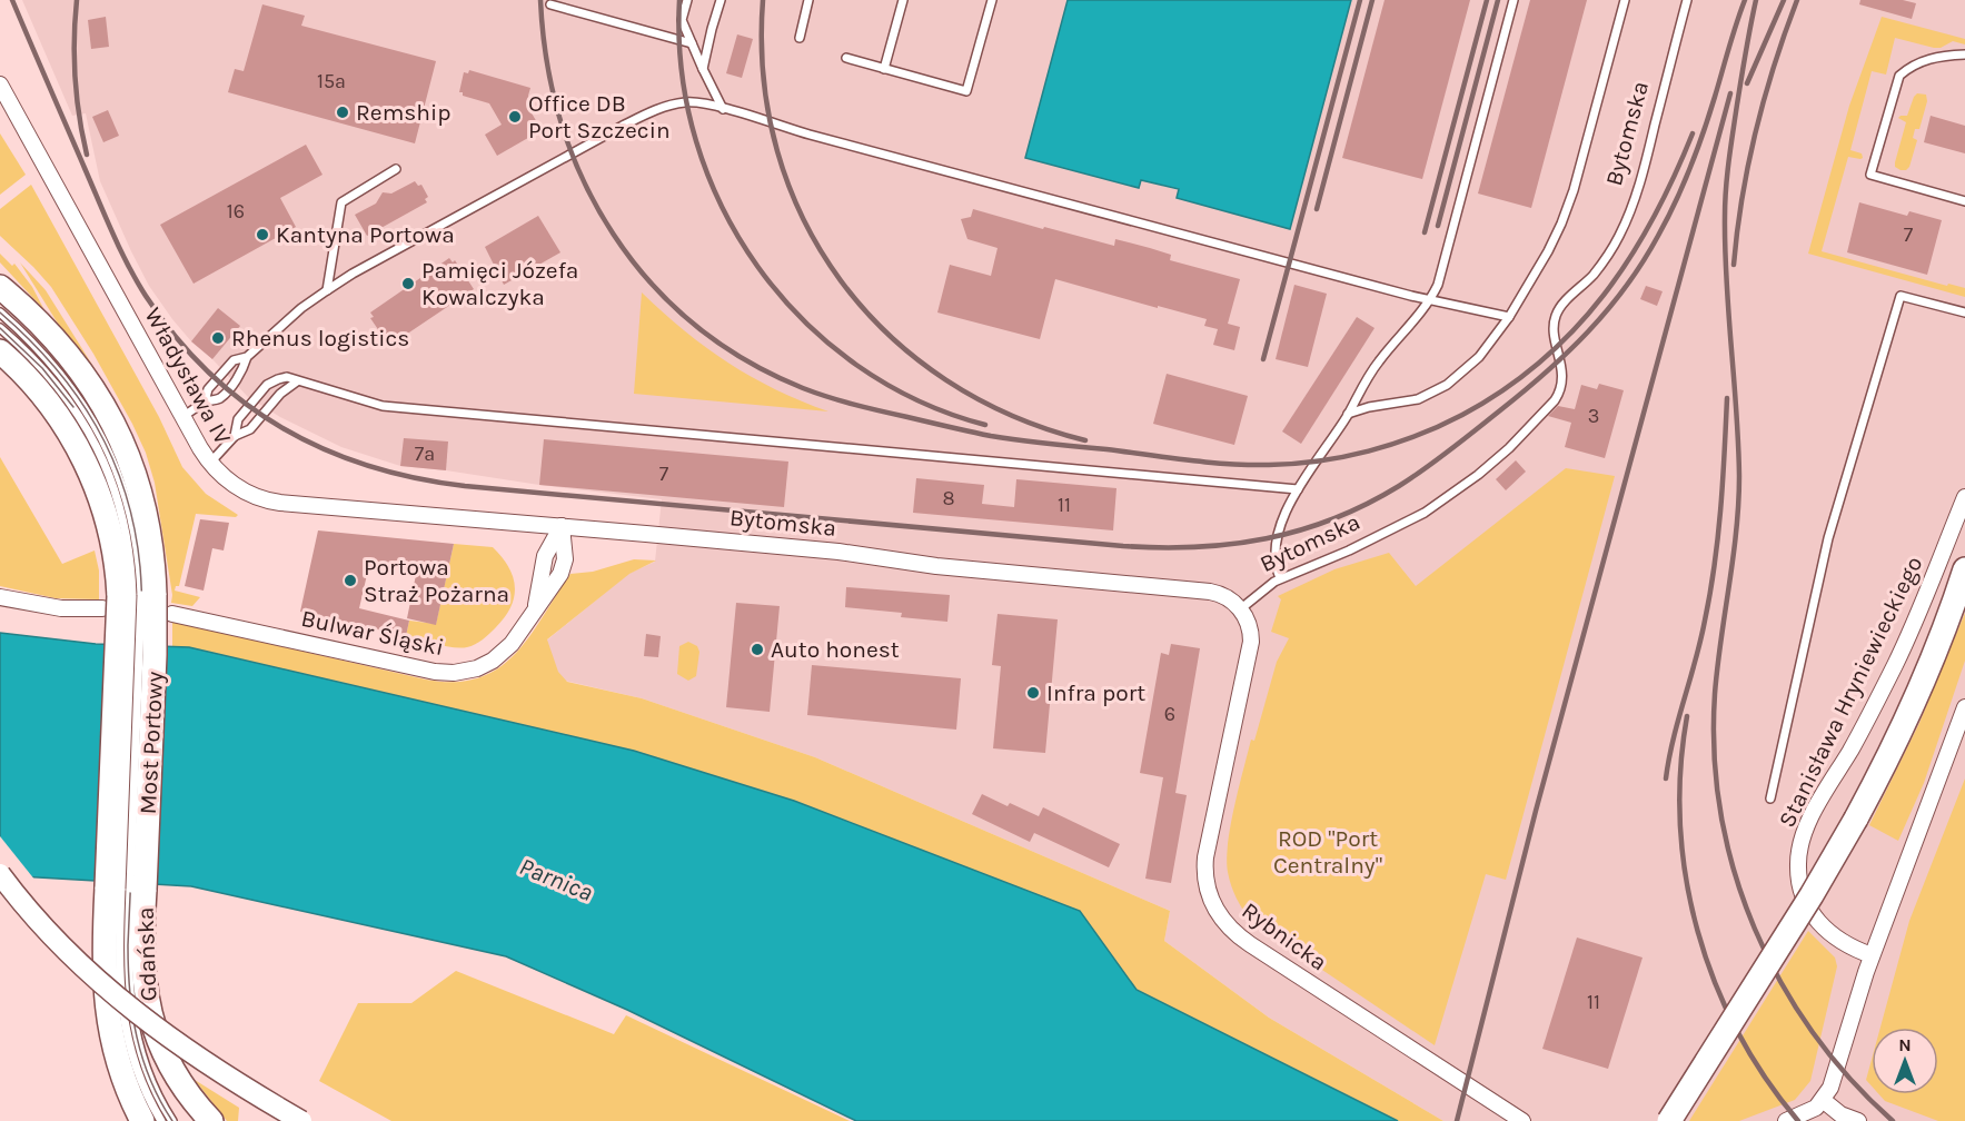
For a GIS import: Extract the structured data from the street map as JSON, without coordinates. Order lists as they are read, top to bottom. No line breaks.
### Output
{"streets":{"main road":["Most Portowy","Gdańska"],"street":["Bytomska","Władysława IV","Bulwar Śląski","Stanisława Hryniewieckiego","Rybnicka"]},"crossings":[["Bytomska","Władysława IV"],["Bytomska","Bulwar Śląski"],["Bytomska","Rybnicka"],["Most Portowy","Gdańska"]],"water":["Parnica"],"parks":["ROD \"Port Centralny\""],"places":["Remship","Office DB Port Szczecin","Kantyna Portowa","Pamięci Józefa Kowalczyka","Rhenus logistics","Portowa Straż Pożarna","Auto honest","Infra port"],"house_numbers":["15a","16","7","3","7a","7","8","11","6","11"],"north":"top"}
